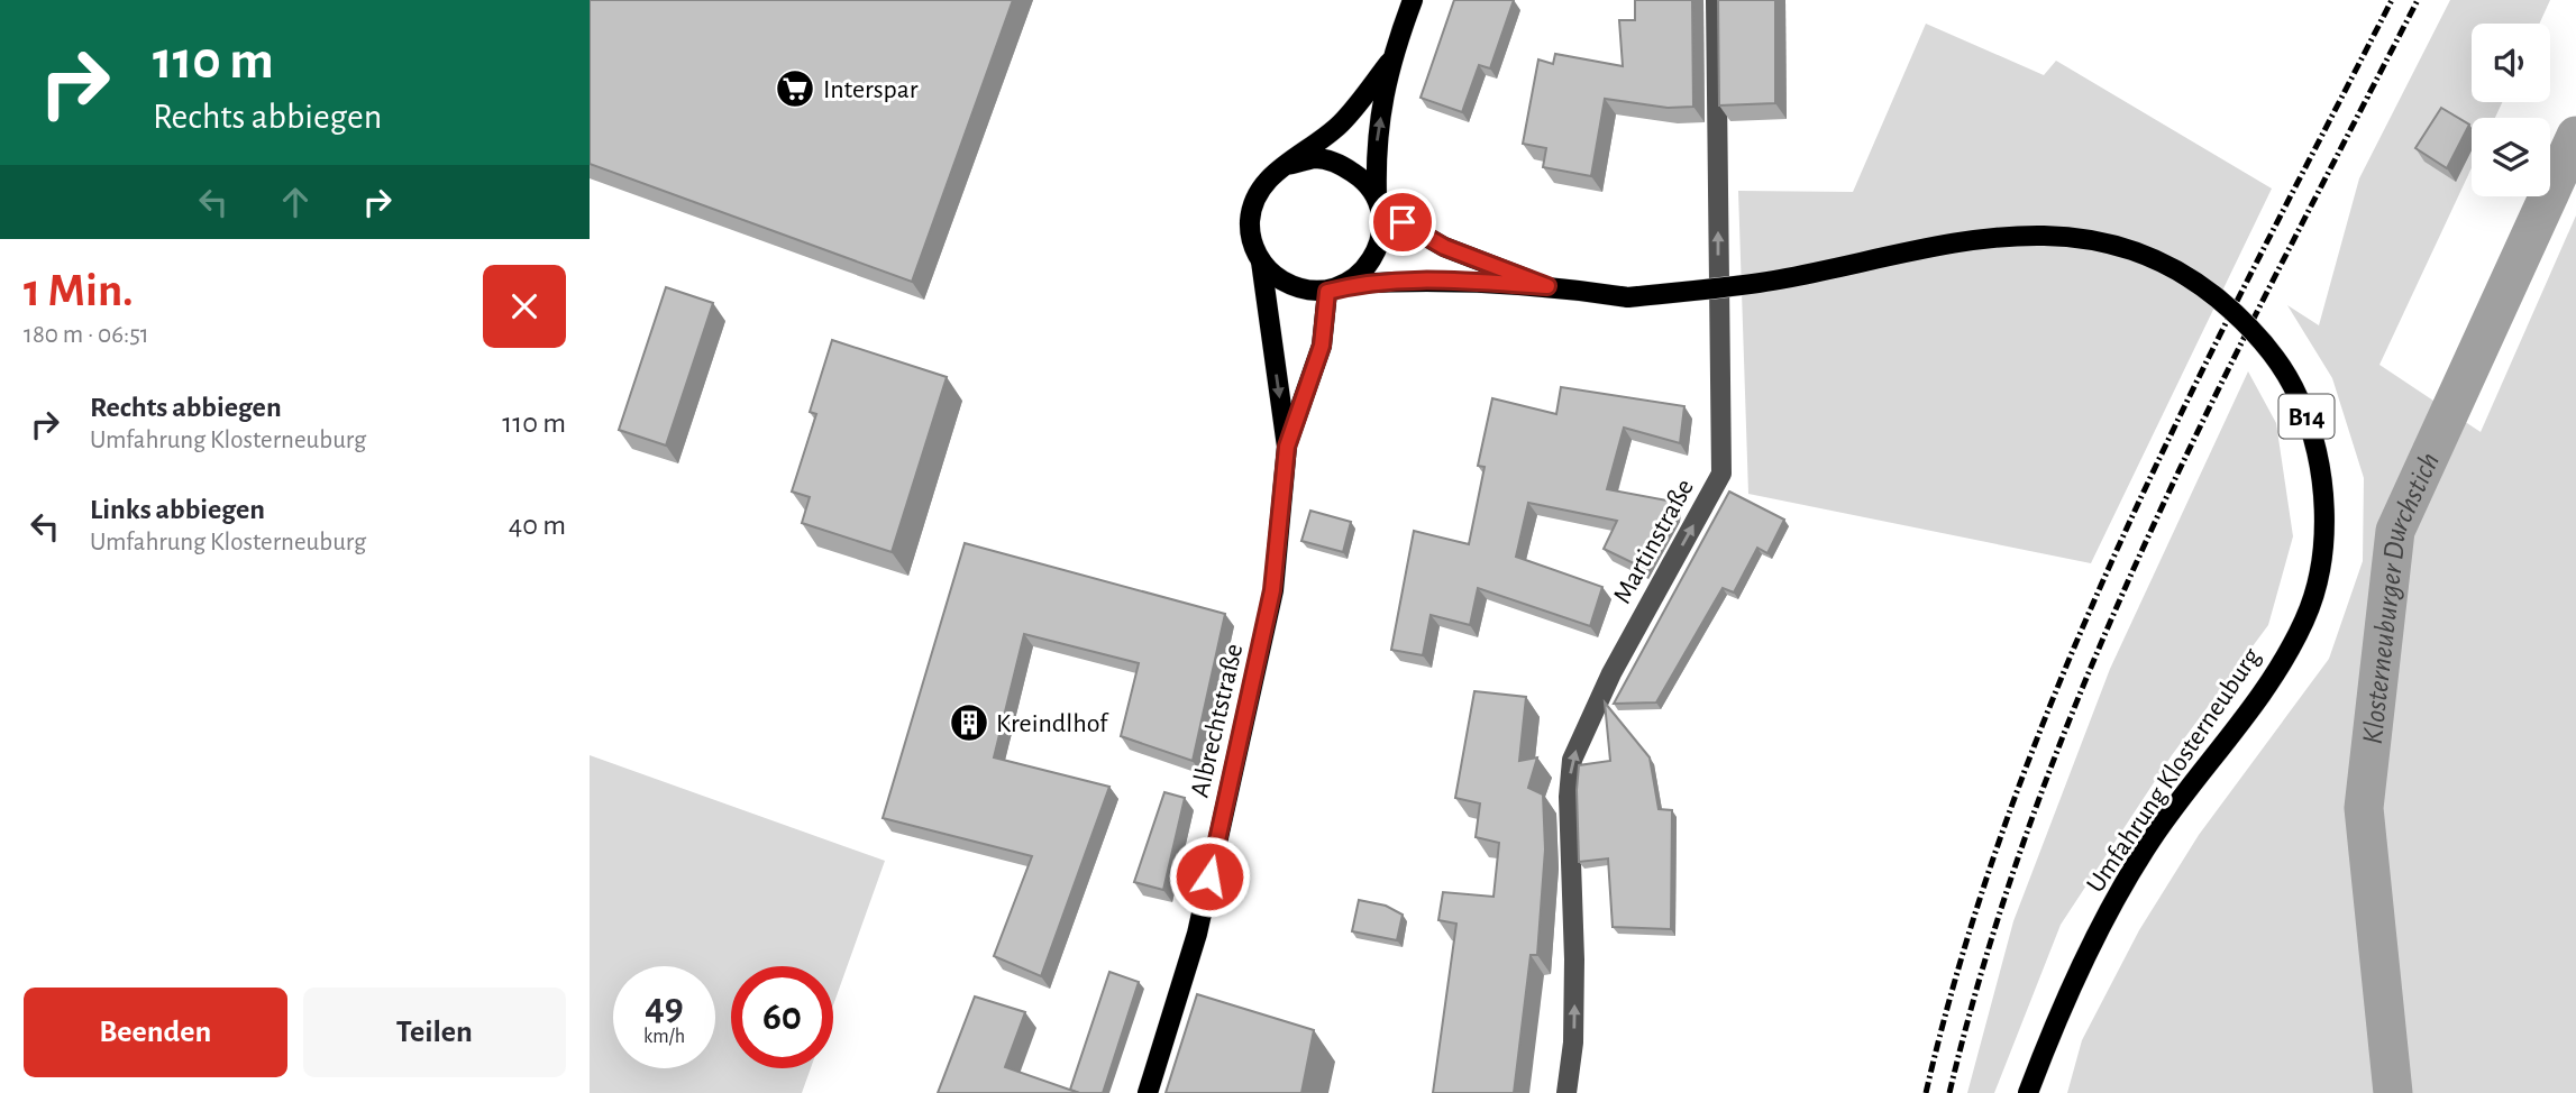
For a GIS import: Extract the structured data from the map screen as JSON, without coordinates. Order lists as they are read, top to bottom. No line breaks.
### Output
{"streets":{"main road":["B14","Albrechtstraße","Umfahrung Klosterneuburg"],"street":["Martinstraße"]},"crossings":[["B14","Albrechtstraße"],["B14","Umfahrung Klosterneuburg"],["Albrechtstraße","Umfahrung Klosterneuburg"]],"one_way":["Martinstraße"],"water":["Klosterneuburger Durchstich"],"places":{"supermarket":["Interspar"],"building":["Kreindlhof"]},"page":{"turn":["110 m","Rechts abbiegen"],"heading":["1 Min.","180 m · 06:51"],"list":[{"name":"Rechts abbiegen","note":"Umfahrung Klosterneuburg","value":"110 m"},{"name":"Links abbiegen","note":"Umfahrung Klosterneuburg","value":"40 m"}],"speed":"49 km/h","limit":"60","buttons":["Beenden","Teilen"]}}
